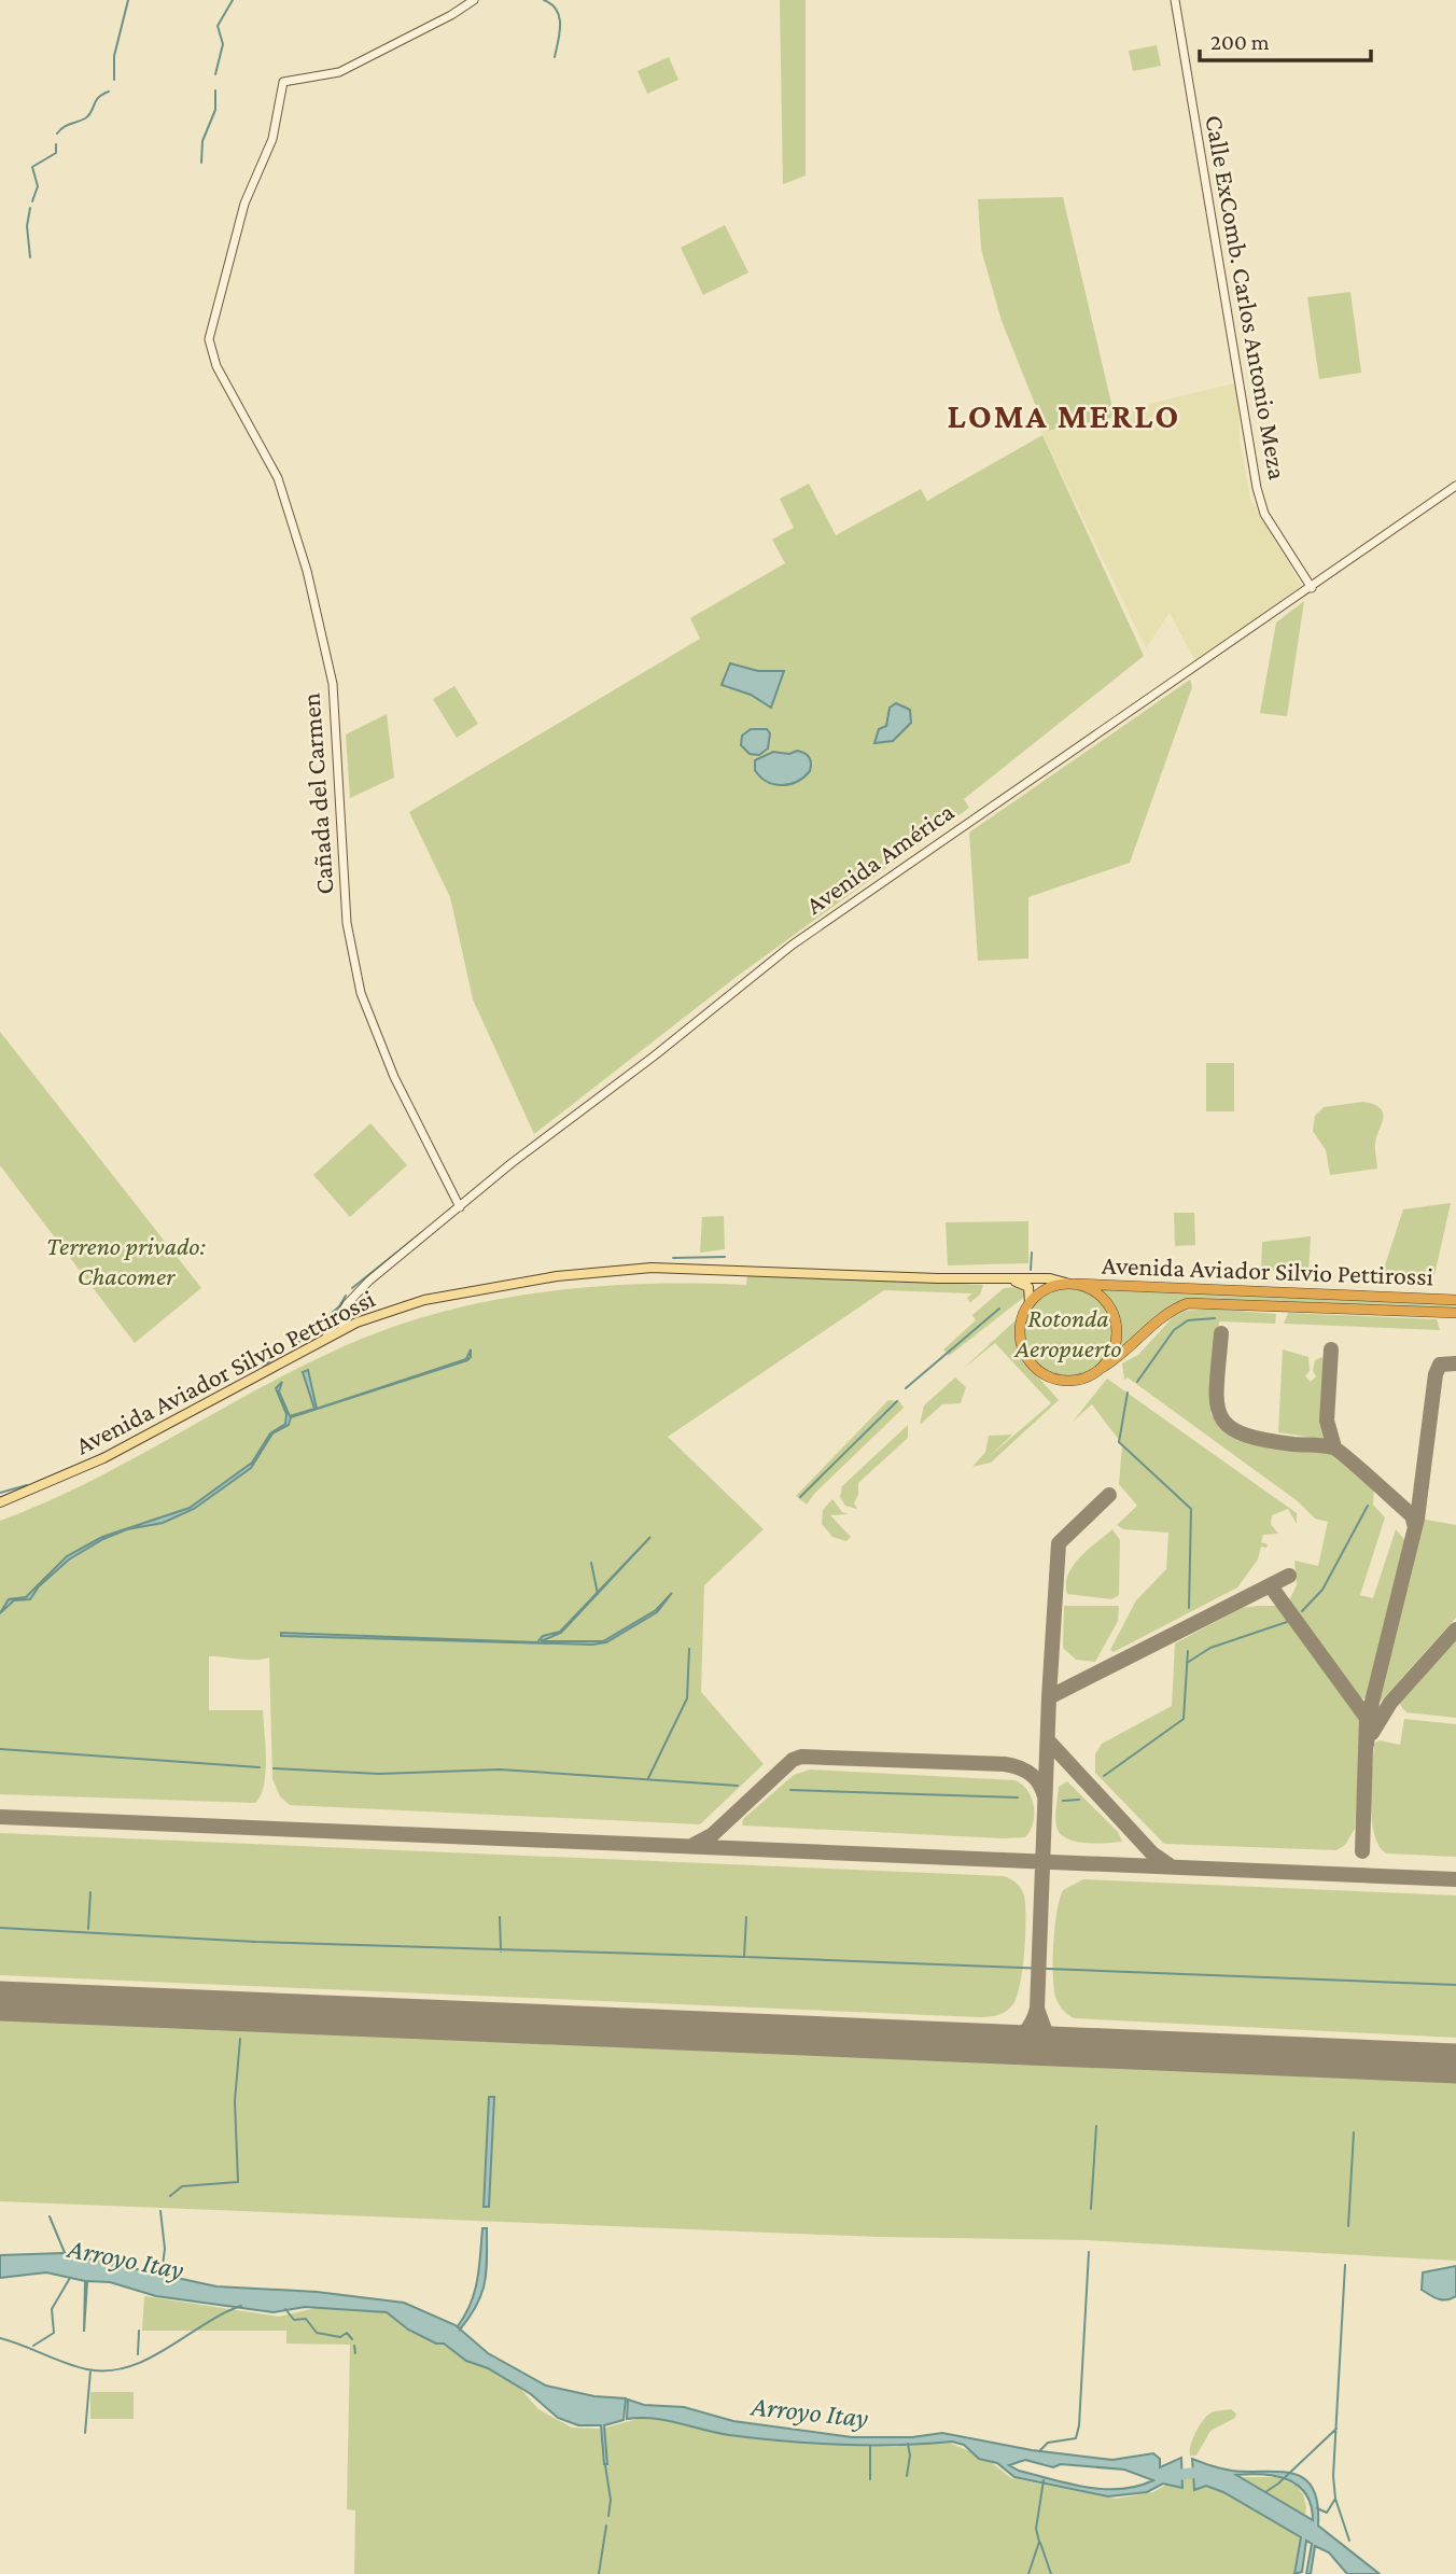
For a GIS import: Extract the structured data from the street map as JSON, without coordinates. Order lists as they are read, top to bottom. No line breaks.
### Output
{"streets":{"highway":["Avenida Aviador Silvio Pettirossi"],"street":["Calle ExComb. Carlos Antonio Meza","Cañada del Carmen","Avenida América"]},"crossings":[["Calle ExComb. Carlos Antonio Meza","Avenida América"],["Cañada del Carmen","Avenida América"],["Avenida América","Avenida Aviador Silvio Pettirossi"]],"districts":["LOMA MERLO"],"water":["Arroyo Itay"],"parks":["Terreno privado: Chacomer","Rotonda Aeropuerto"],"scale_bar":"200 m"}
